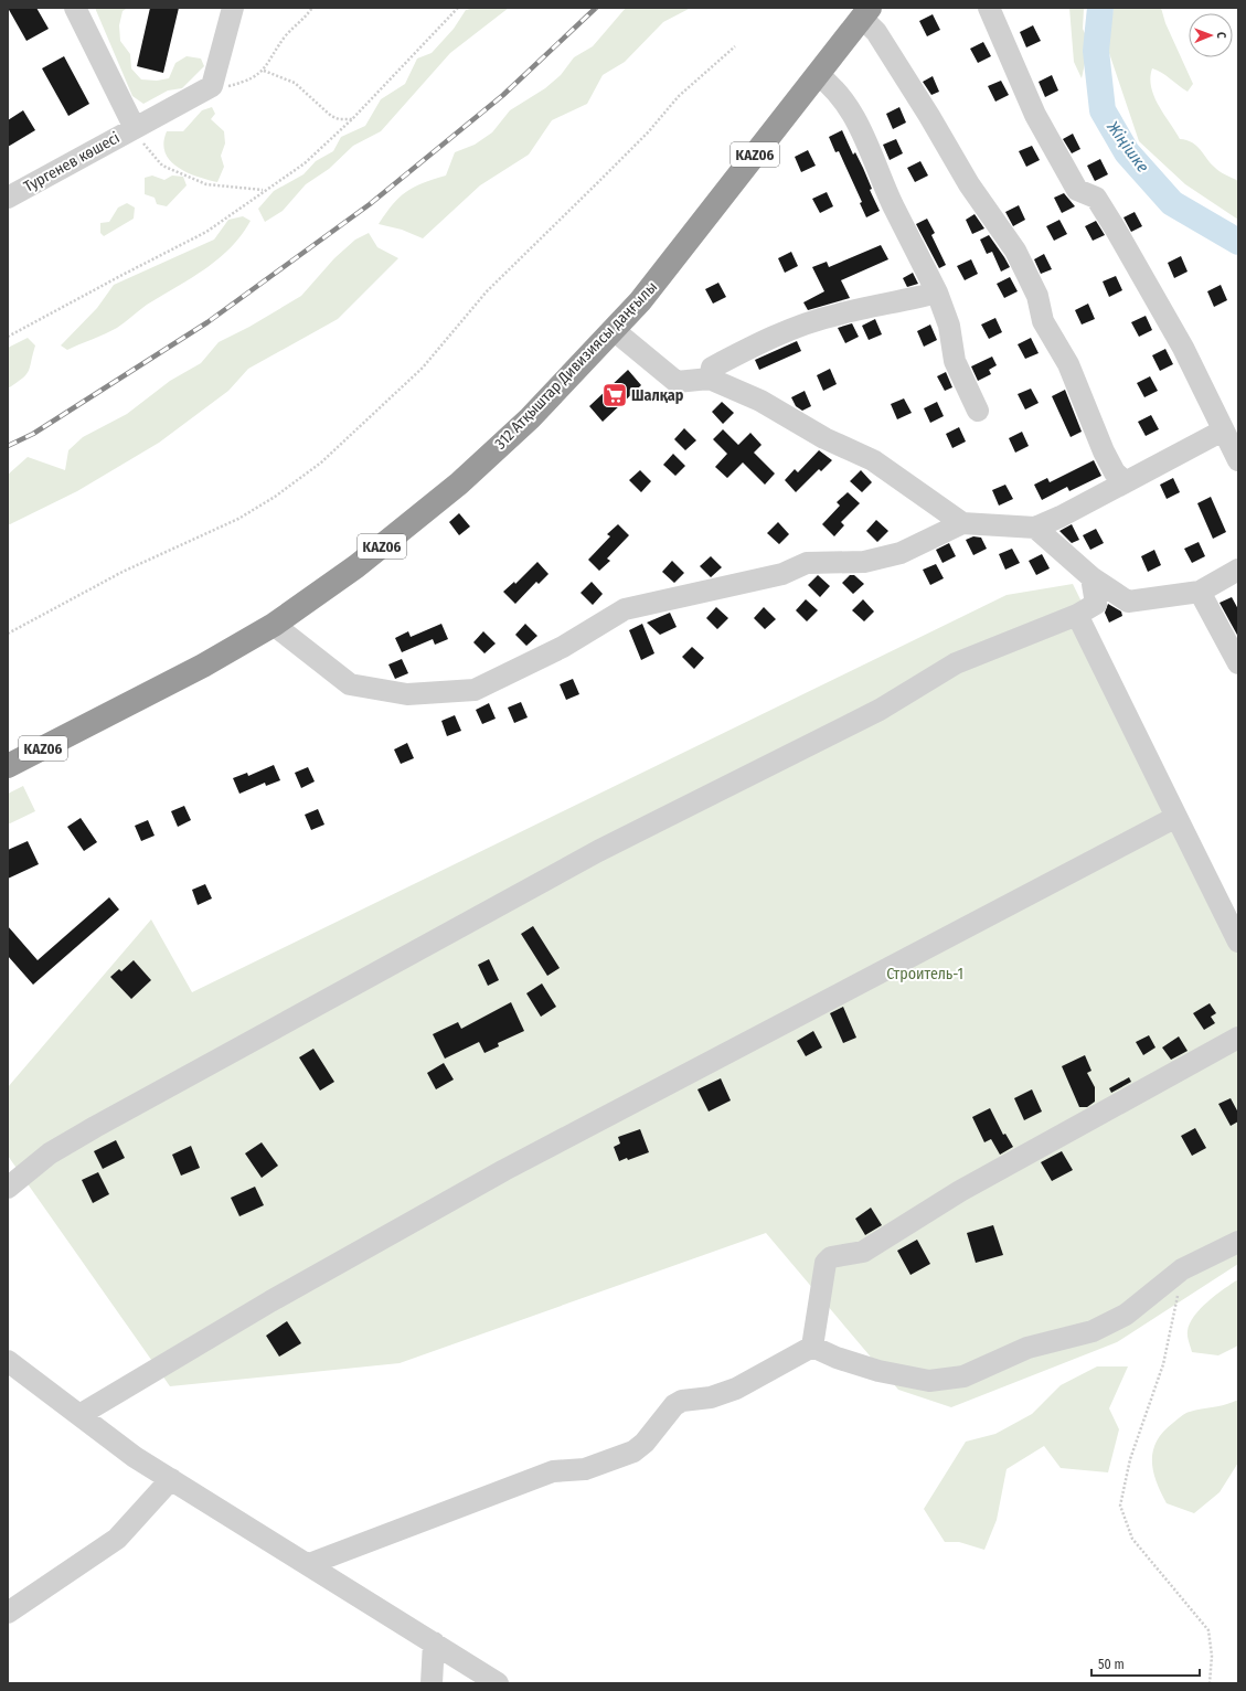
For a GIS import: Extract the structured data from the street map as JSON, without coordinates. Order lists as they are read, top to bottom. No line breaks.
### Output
{"streets":{"highway":["KАZ06","312 Атқыштар Дивизиясы даңғылы"],"street":["Тургенев көшесі"]},"water":["Жіңішке"],"parks":["Строитель-1"],"places":{"supermarket":["Шалқар"]},"scale_bar":"50 m","north":"right"}
